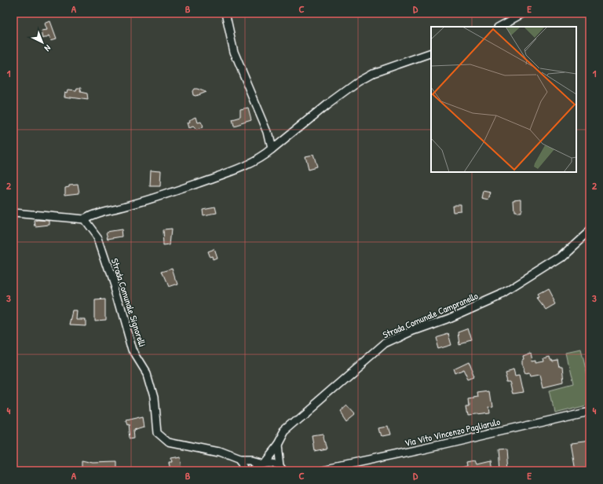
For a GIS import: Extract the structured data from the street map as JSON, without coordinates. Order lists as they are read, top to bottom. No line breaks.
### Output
{"streets":{"street":["Strada Comunale Signorelli","Strada Comunale Campranello","Via Vito Vincenzo Pagliarulo"]},"crossings":[["Strada Comunale Signorelli","Strada Comunale Campranello"]],"north":"bottom right","grid":{"columns":["A","B","C","D","E"],"rows":["1","2","3","4"]}}
